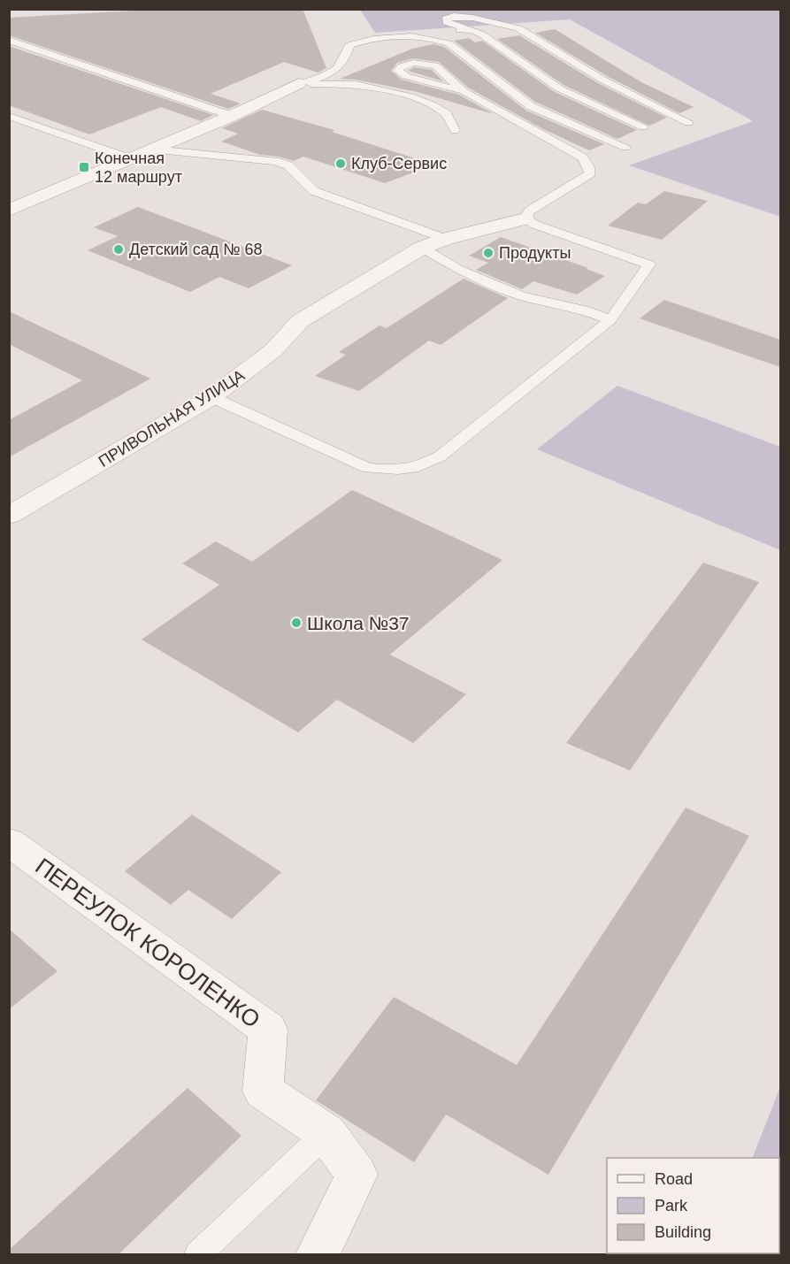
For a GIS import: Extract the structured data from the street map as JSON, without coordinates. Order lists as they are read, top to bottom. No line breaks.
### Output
{"streets":{"street":["ПРИВОЛЬНАЯ УЛИЦА","ПЕРЕУЛОК КОРОЛЕНКО"]},"places":{"other":["Клуб-Сервис","Детский сад № 68","Продукты","Школа №37"],"transit":["Конечная 12 маршрут"]},"legend":["Road","Park","Building"]}
